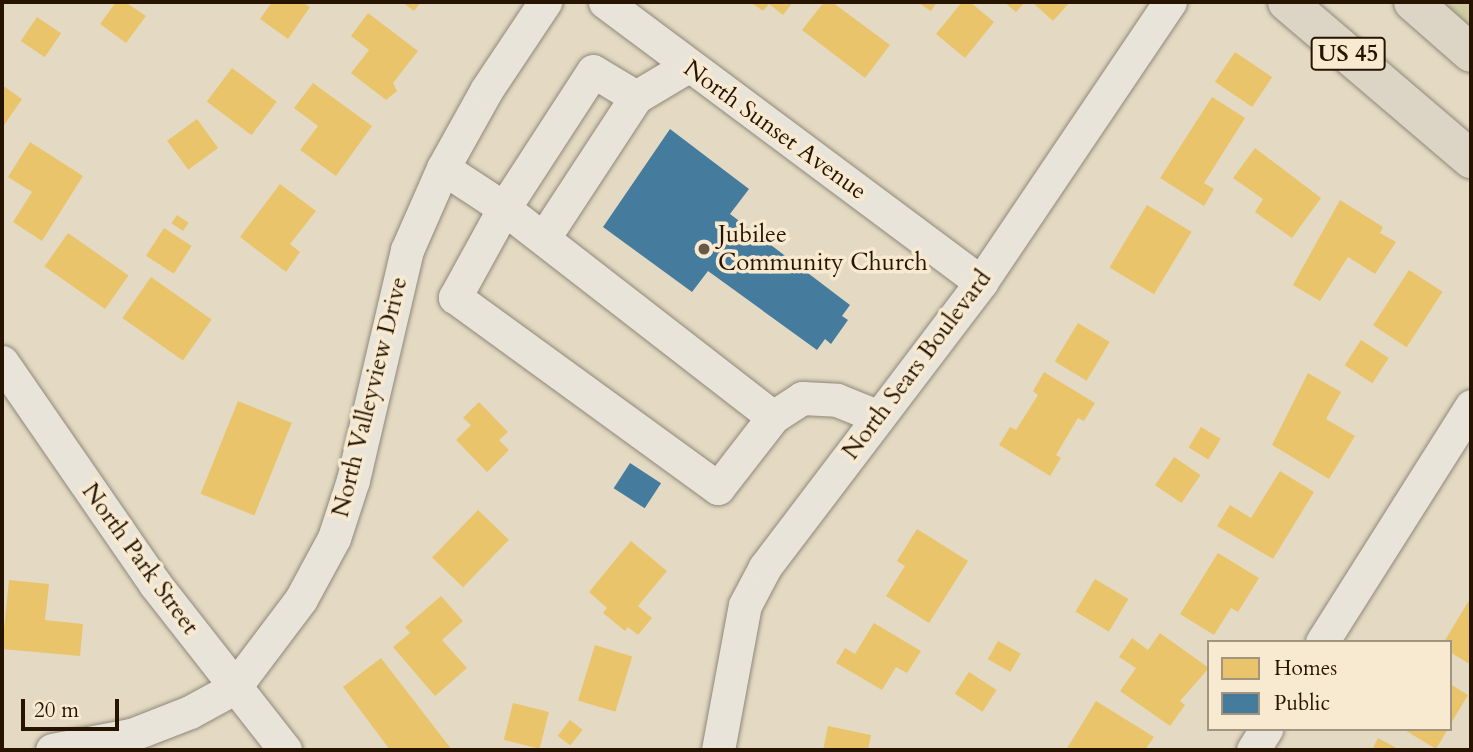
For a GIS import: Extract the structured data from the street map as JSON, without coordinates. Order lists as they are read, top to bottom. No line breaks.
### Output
{"streets":{"main road":["US 45"],"street":["North Sunset Avenue","North Sears Boulevard","North Valleyview Drive","North Park Street"]},"crossings":[["North Sunset Avenue","North Sears Boulevard"],["North Valleyview Drive","North Park Street"]],"places":["Jubilee Community Church"],"legend":["Homes","Public"],"scale_bar":"20 m"}
